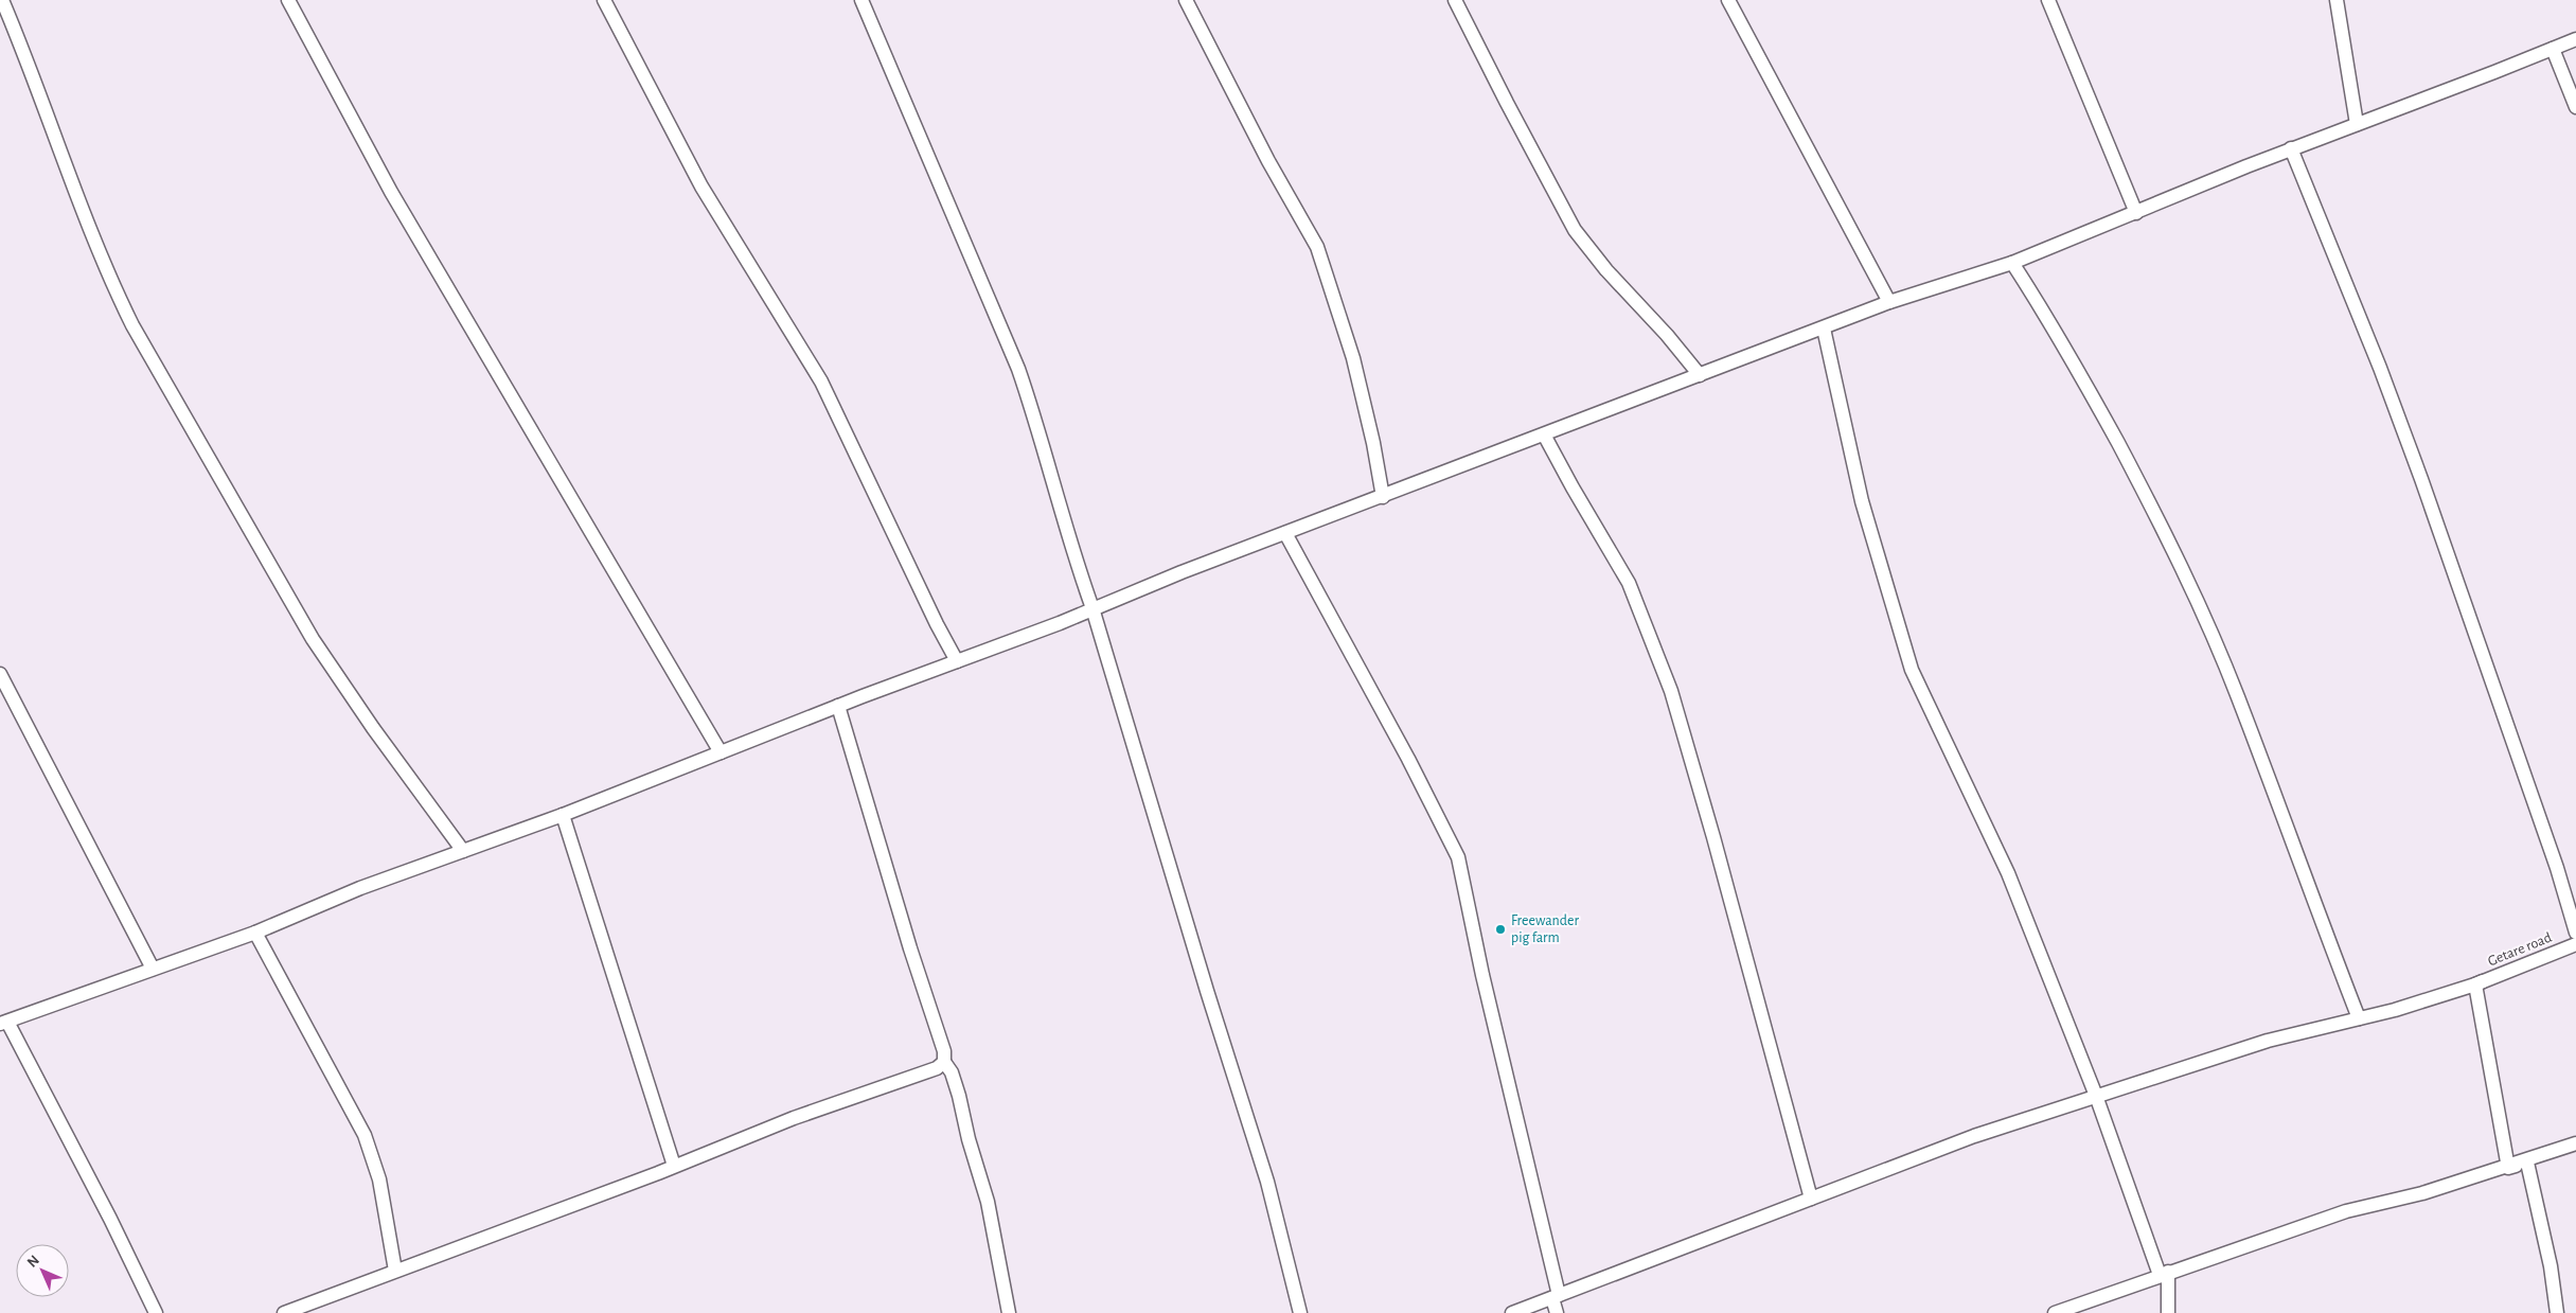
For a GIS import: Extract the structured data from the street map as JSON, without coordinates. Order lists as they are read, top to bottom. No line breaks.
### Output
{"places":["Freewander pig farm"],"north":"top left"}
